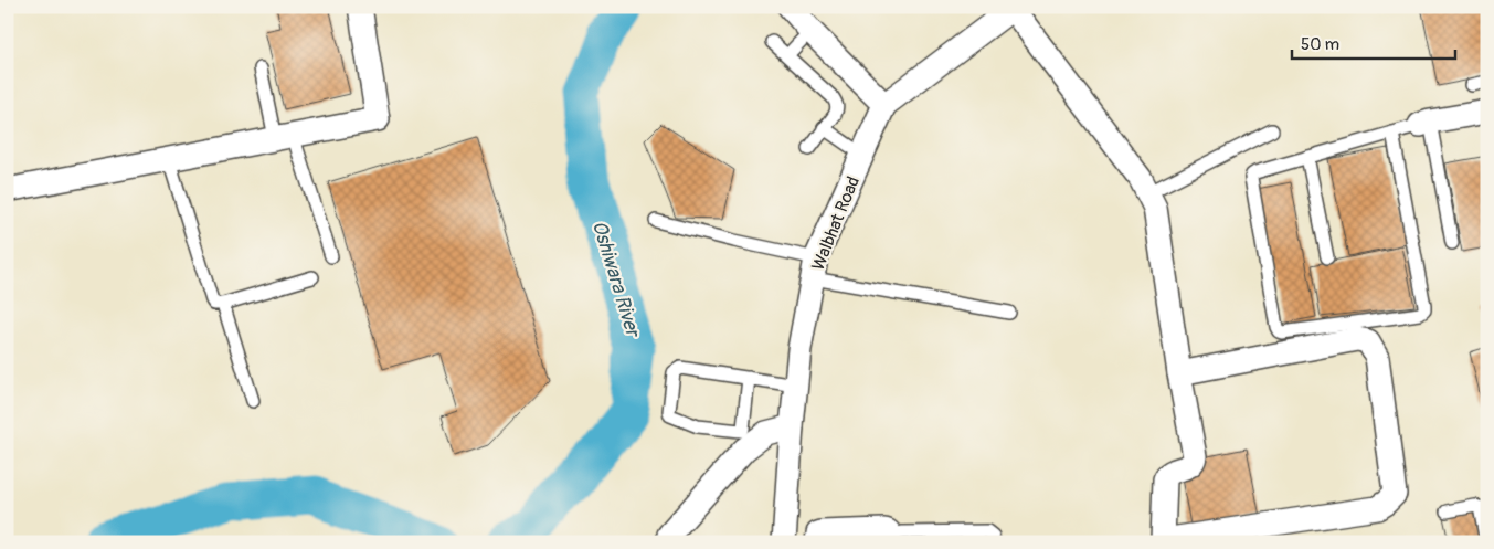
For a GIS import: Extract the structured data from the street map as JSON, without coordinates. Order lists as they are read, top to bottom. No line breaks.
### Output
{"streets":{"street":["Walbhat Road"]},"water":["Oshiwara River"],"scale_bar":"50 m"}
